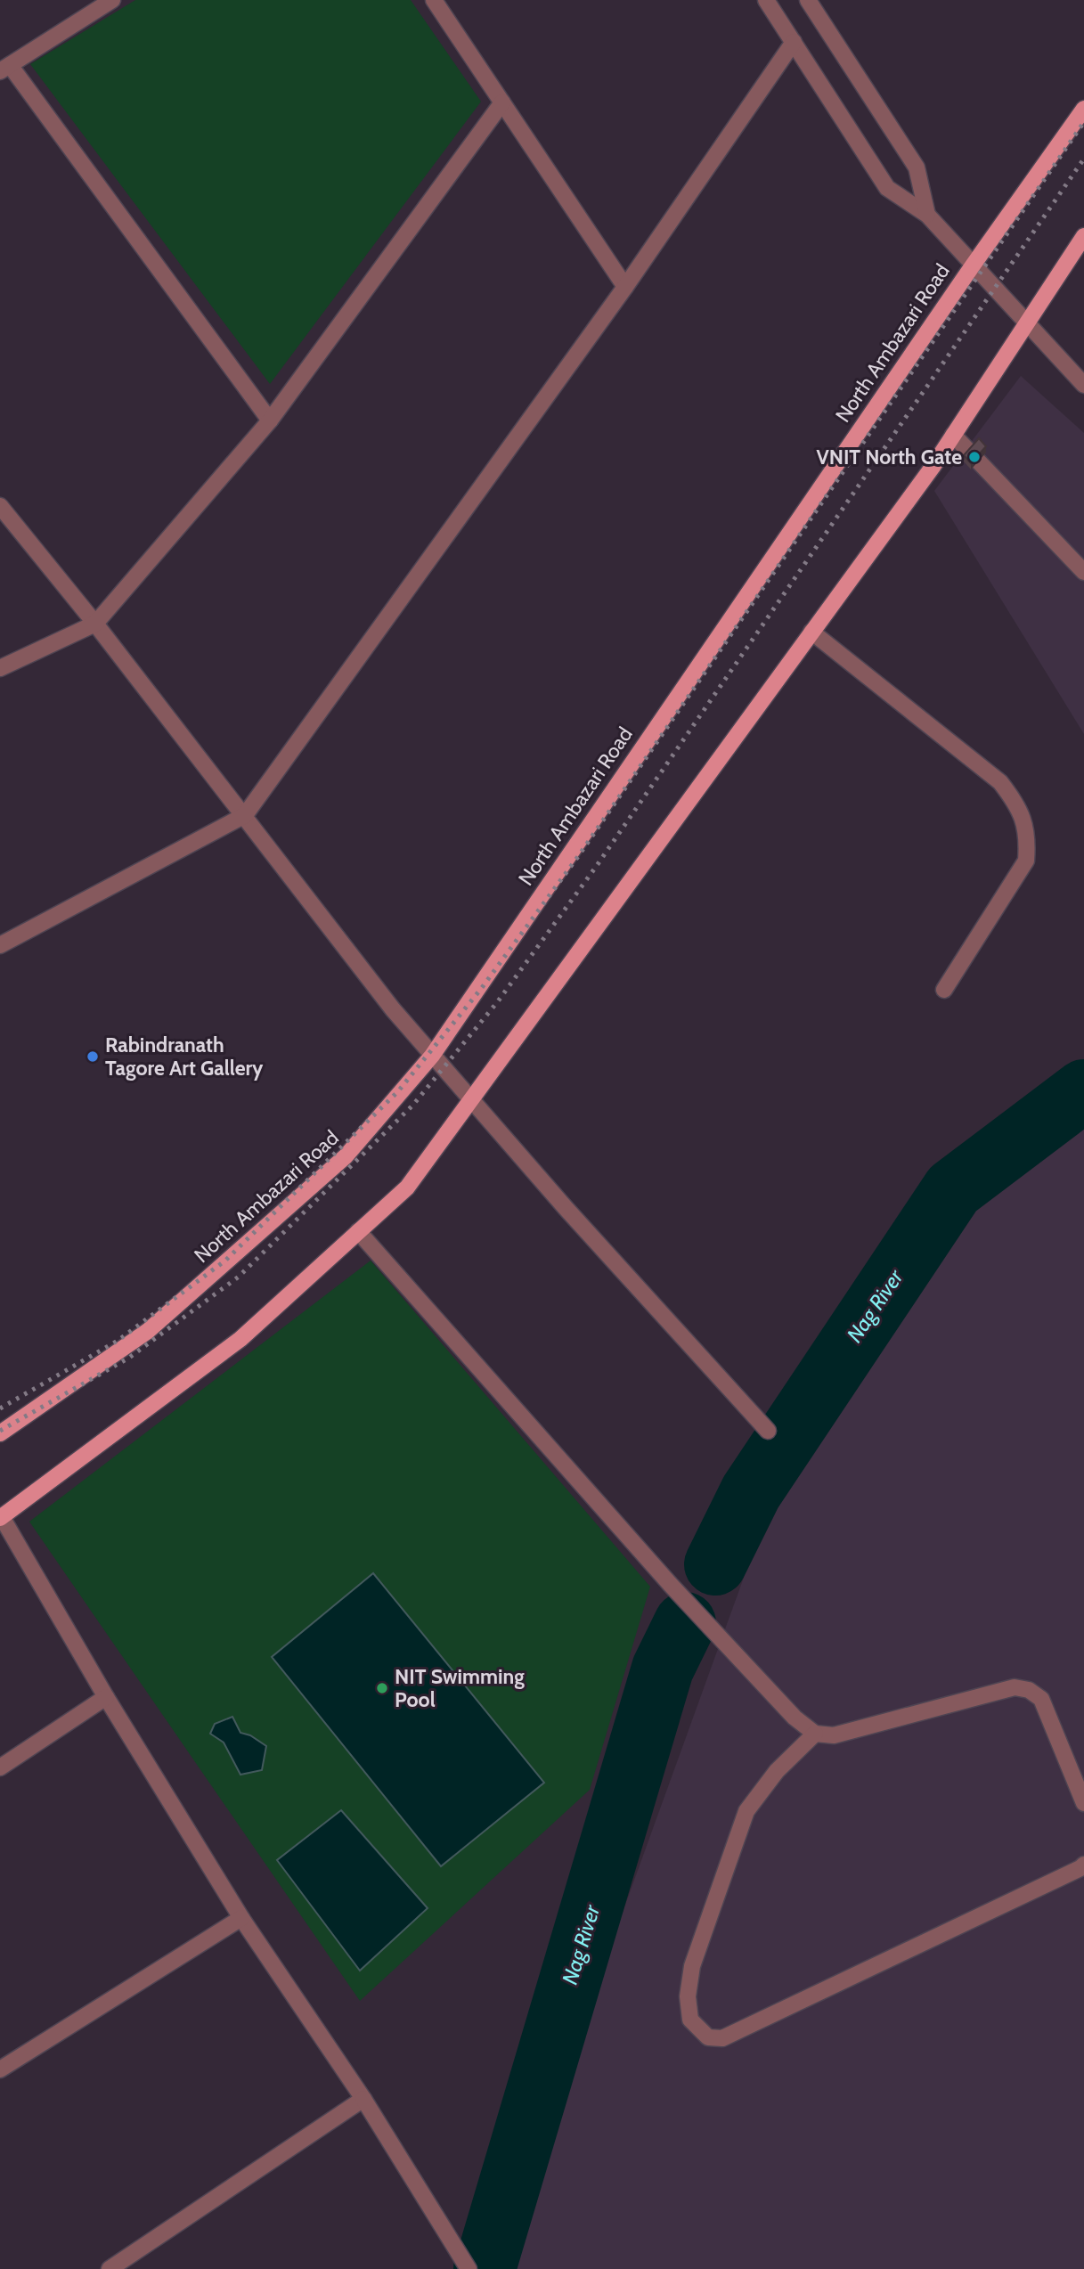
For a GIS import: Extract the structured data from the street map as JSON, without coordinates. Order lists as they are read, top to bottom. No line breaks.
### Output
{"streets":{"main road":["North Ambazari Road"]},"water":["Nag River"],"places":["VNIT North Gate","Rabindranath Tagore Art Gallery","NIT Swimming Pool"]}
